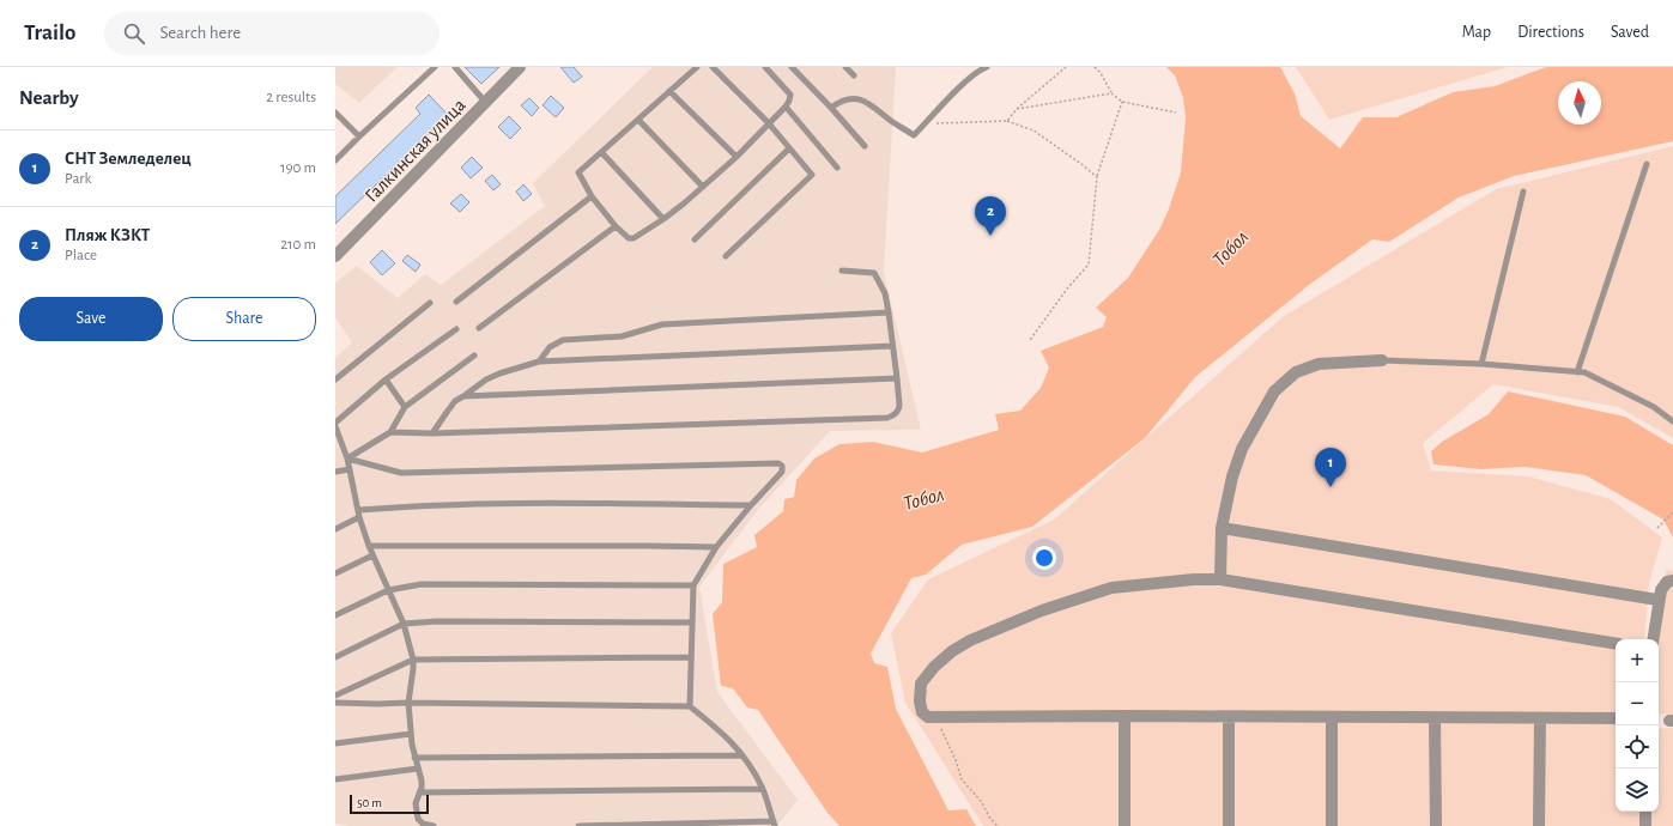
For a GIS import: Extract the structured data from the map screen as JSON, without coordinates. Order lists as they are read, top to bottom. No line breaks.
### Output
{"streets":{"street":["Галкинская улица"]},"water":["Тобол"],"scale_bar":"50 m","north":"top","page":{"header":"Trailo","search":"Search here","nav":["Map","Directions","Saved"],"heading":["Nearby","2 results"],"list":[{"mark":"1","name":"СНТ Земледелец","note":"Park","value":"190 m"},{"mark":"2","name":"Пляж КЗКТ","note":"Place","value":"210 m"}],"pins":["2","1"],"buttons":["Save","Share"],"map_buttons":["+","−"],"scale":"50 m"}}
